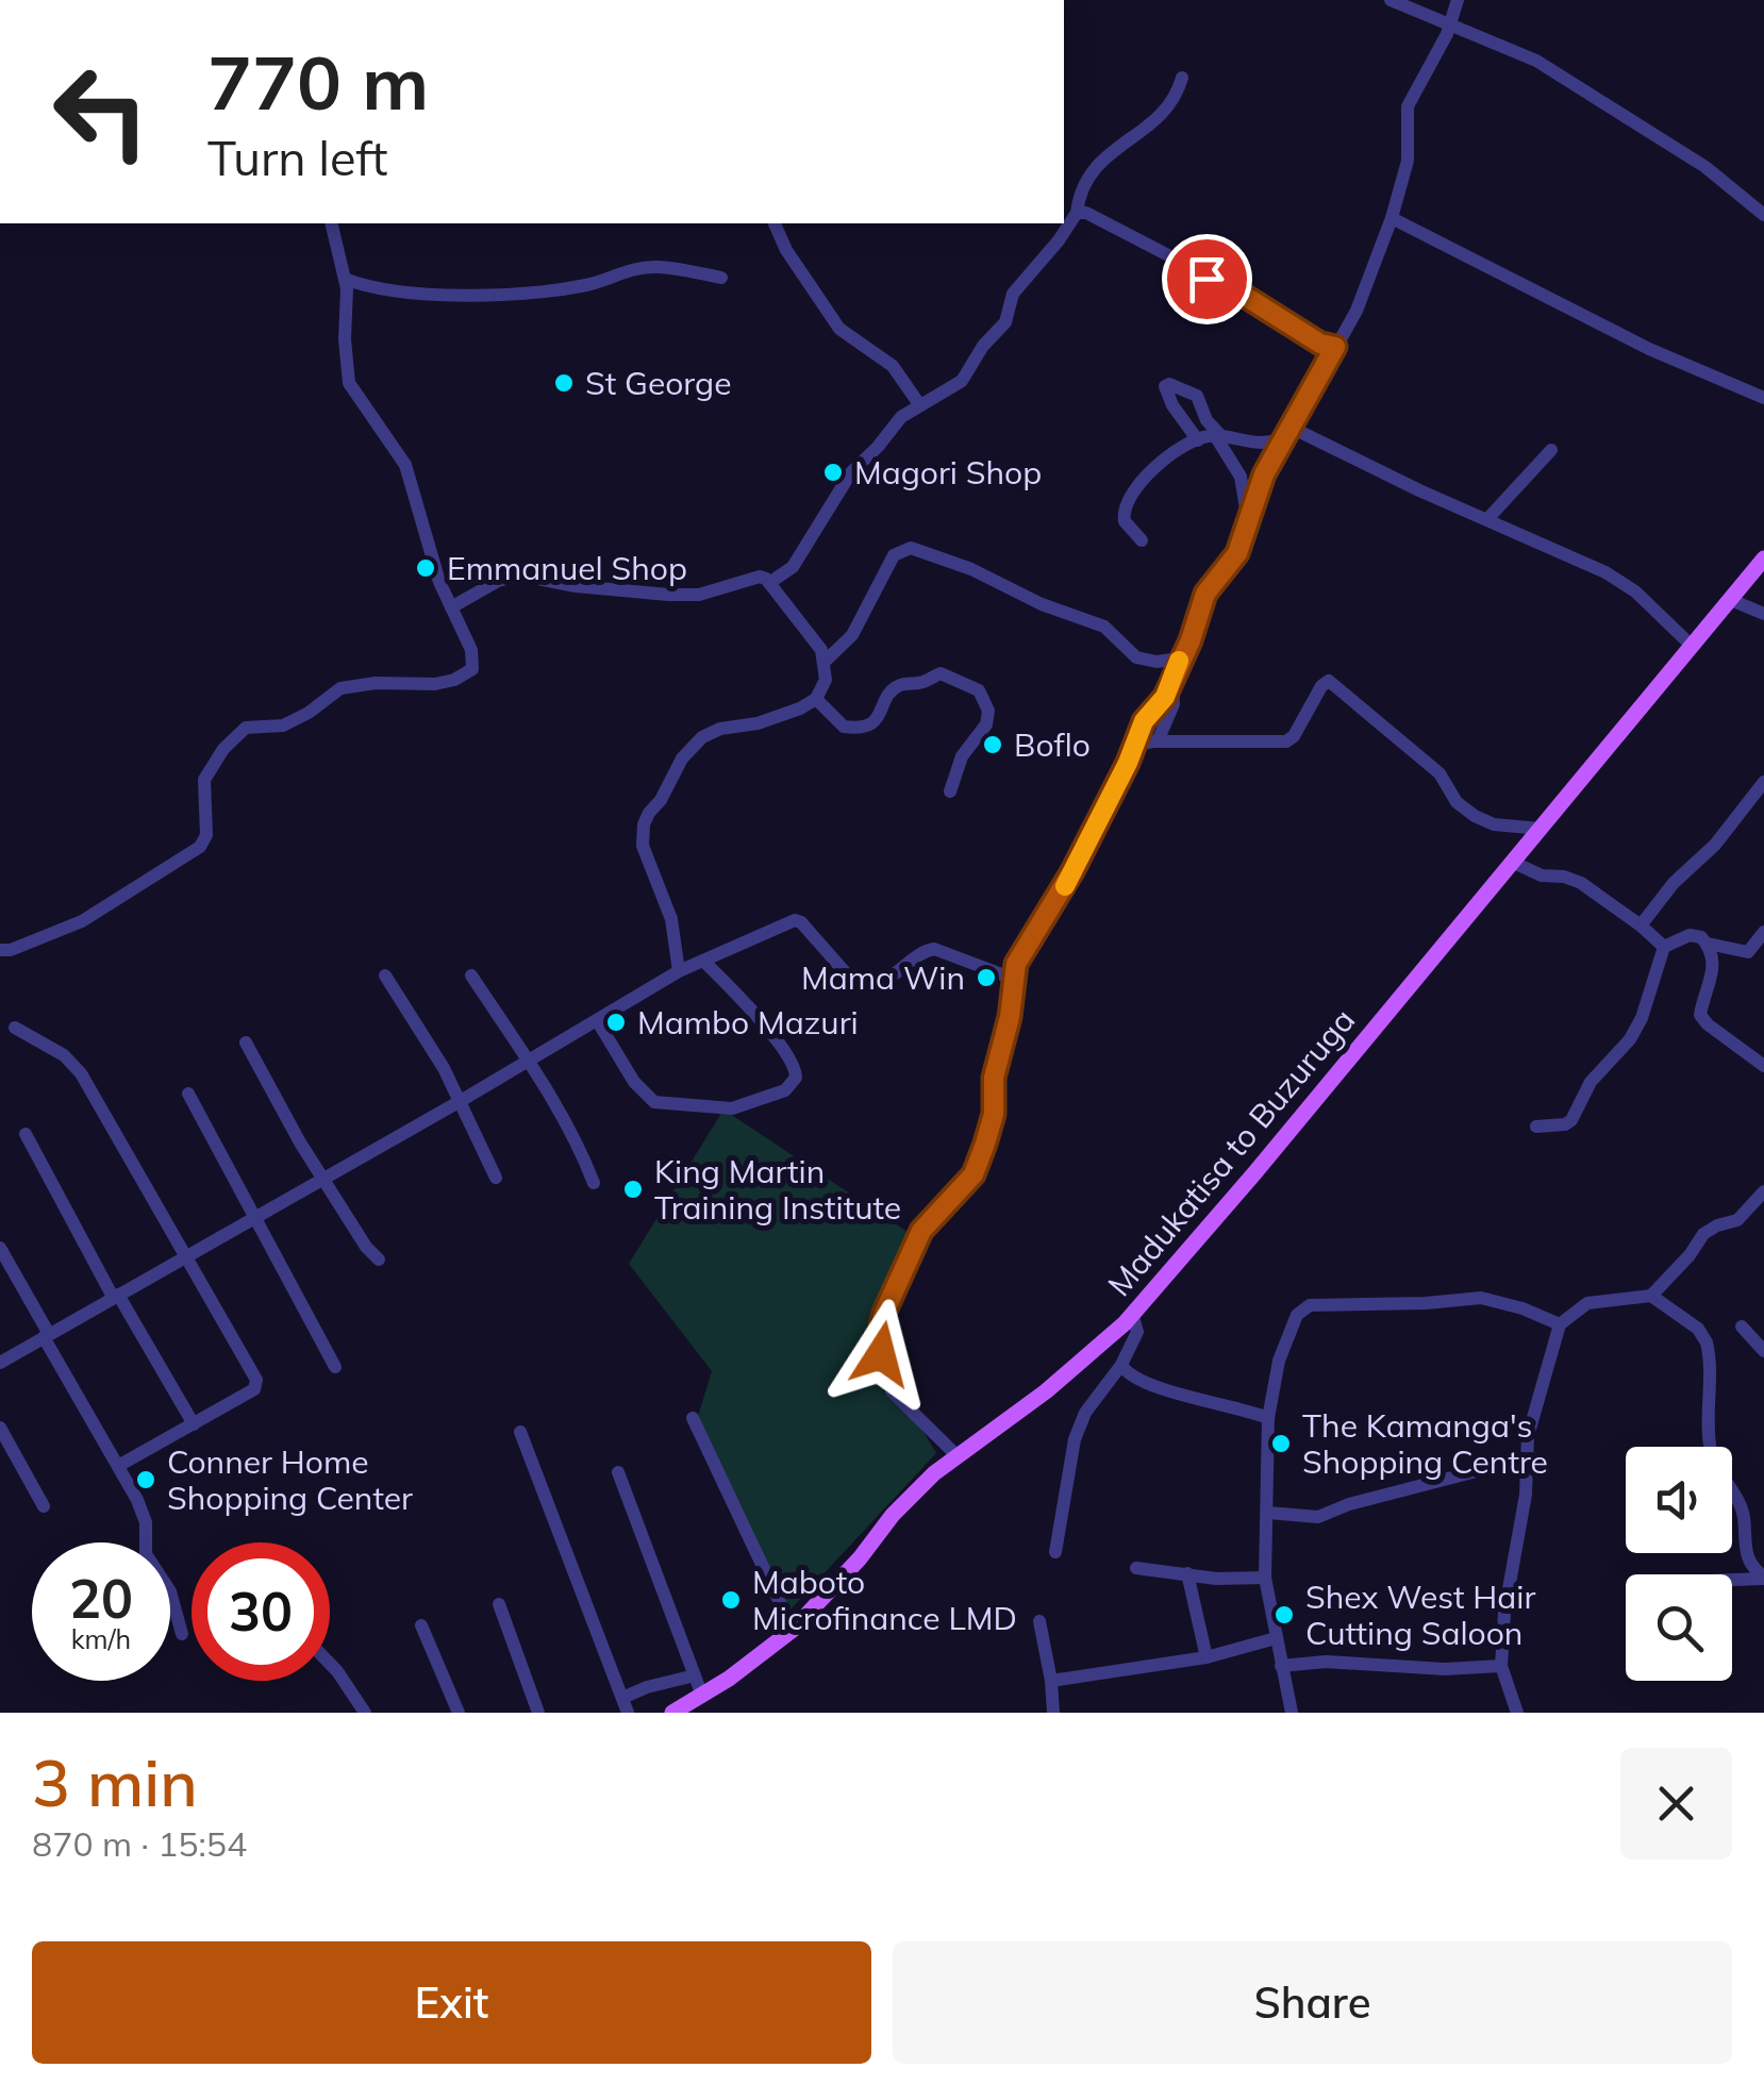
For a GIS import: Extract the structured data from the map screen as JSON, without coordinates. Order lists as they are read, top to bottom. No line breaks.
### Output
{"streets":{"main road":["Madukatisa to Buzuruga"]},"places":["St George","Magori Shop","Emmanuel Shop","Boflo","Mama Win","Mambo Mazuri","King Martin Training Institute","The Kamanga's Shopping Centre","Conner Home Shopping Center","Maboto Microfinance LMD","Shex West Hair Cutting Saloon"],"page":{"turn":["770 m","Turn left"],"speed":"20 km/h","limit":"30","heading":["3 min","870 m · 15:54"],"buttons":["Exit","Share"]}}
